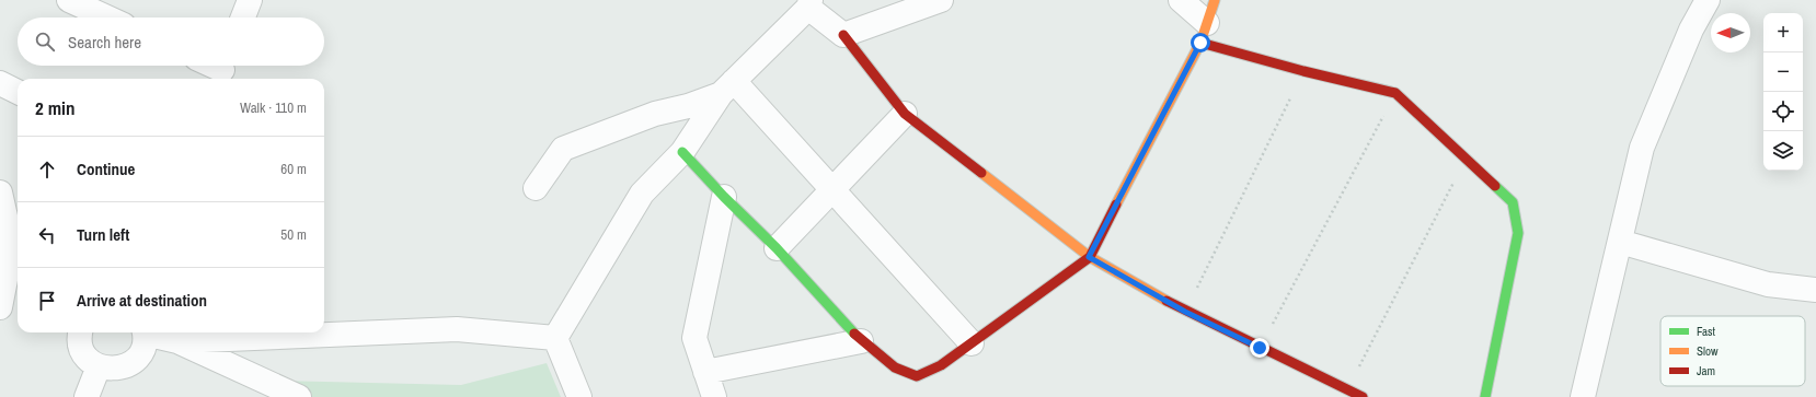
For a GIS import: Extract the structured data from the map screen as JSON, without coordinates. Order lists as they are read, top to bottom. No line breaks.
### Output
{"legend":["Fast","Slow","Jam"],"north":"left","page":{"map_buttons":["+","−"],"search":"Search here","heading":["2 min","Walk · 110 m"],"list":[["Continue","60 m"],["Turn left","50 m"],"Arrive at destination"]}}
